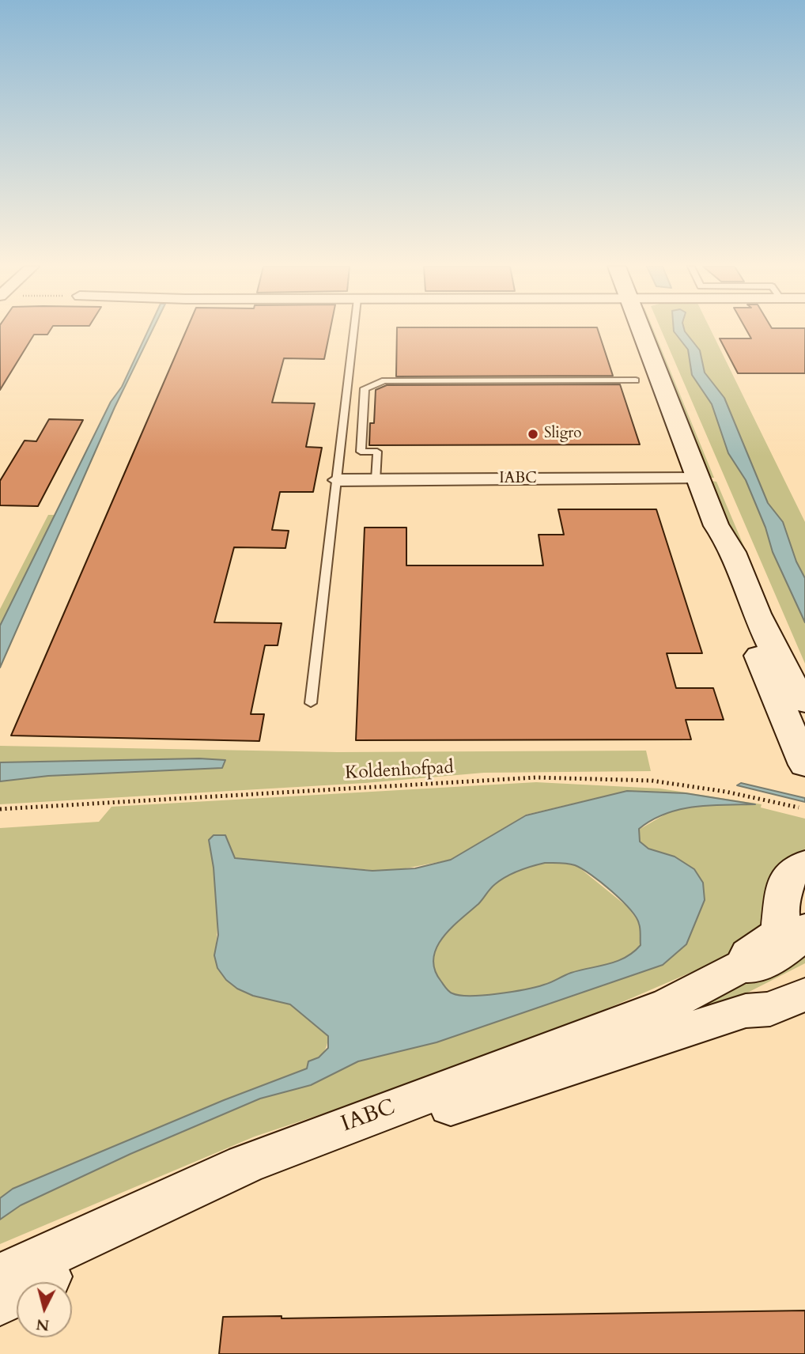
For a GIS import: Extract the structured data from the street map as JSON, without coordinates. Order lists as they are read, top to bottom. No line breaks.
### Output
{"streets":{"street":["IABC"],"path":["Koldenhofpad"]},"places":["Sligro"],"north":"bottom"}
